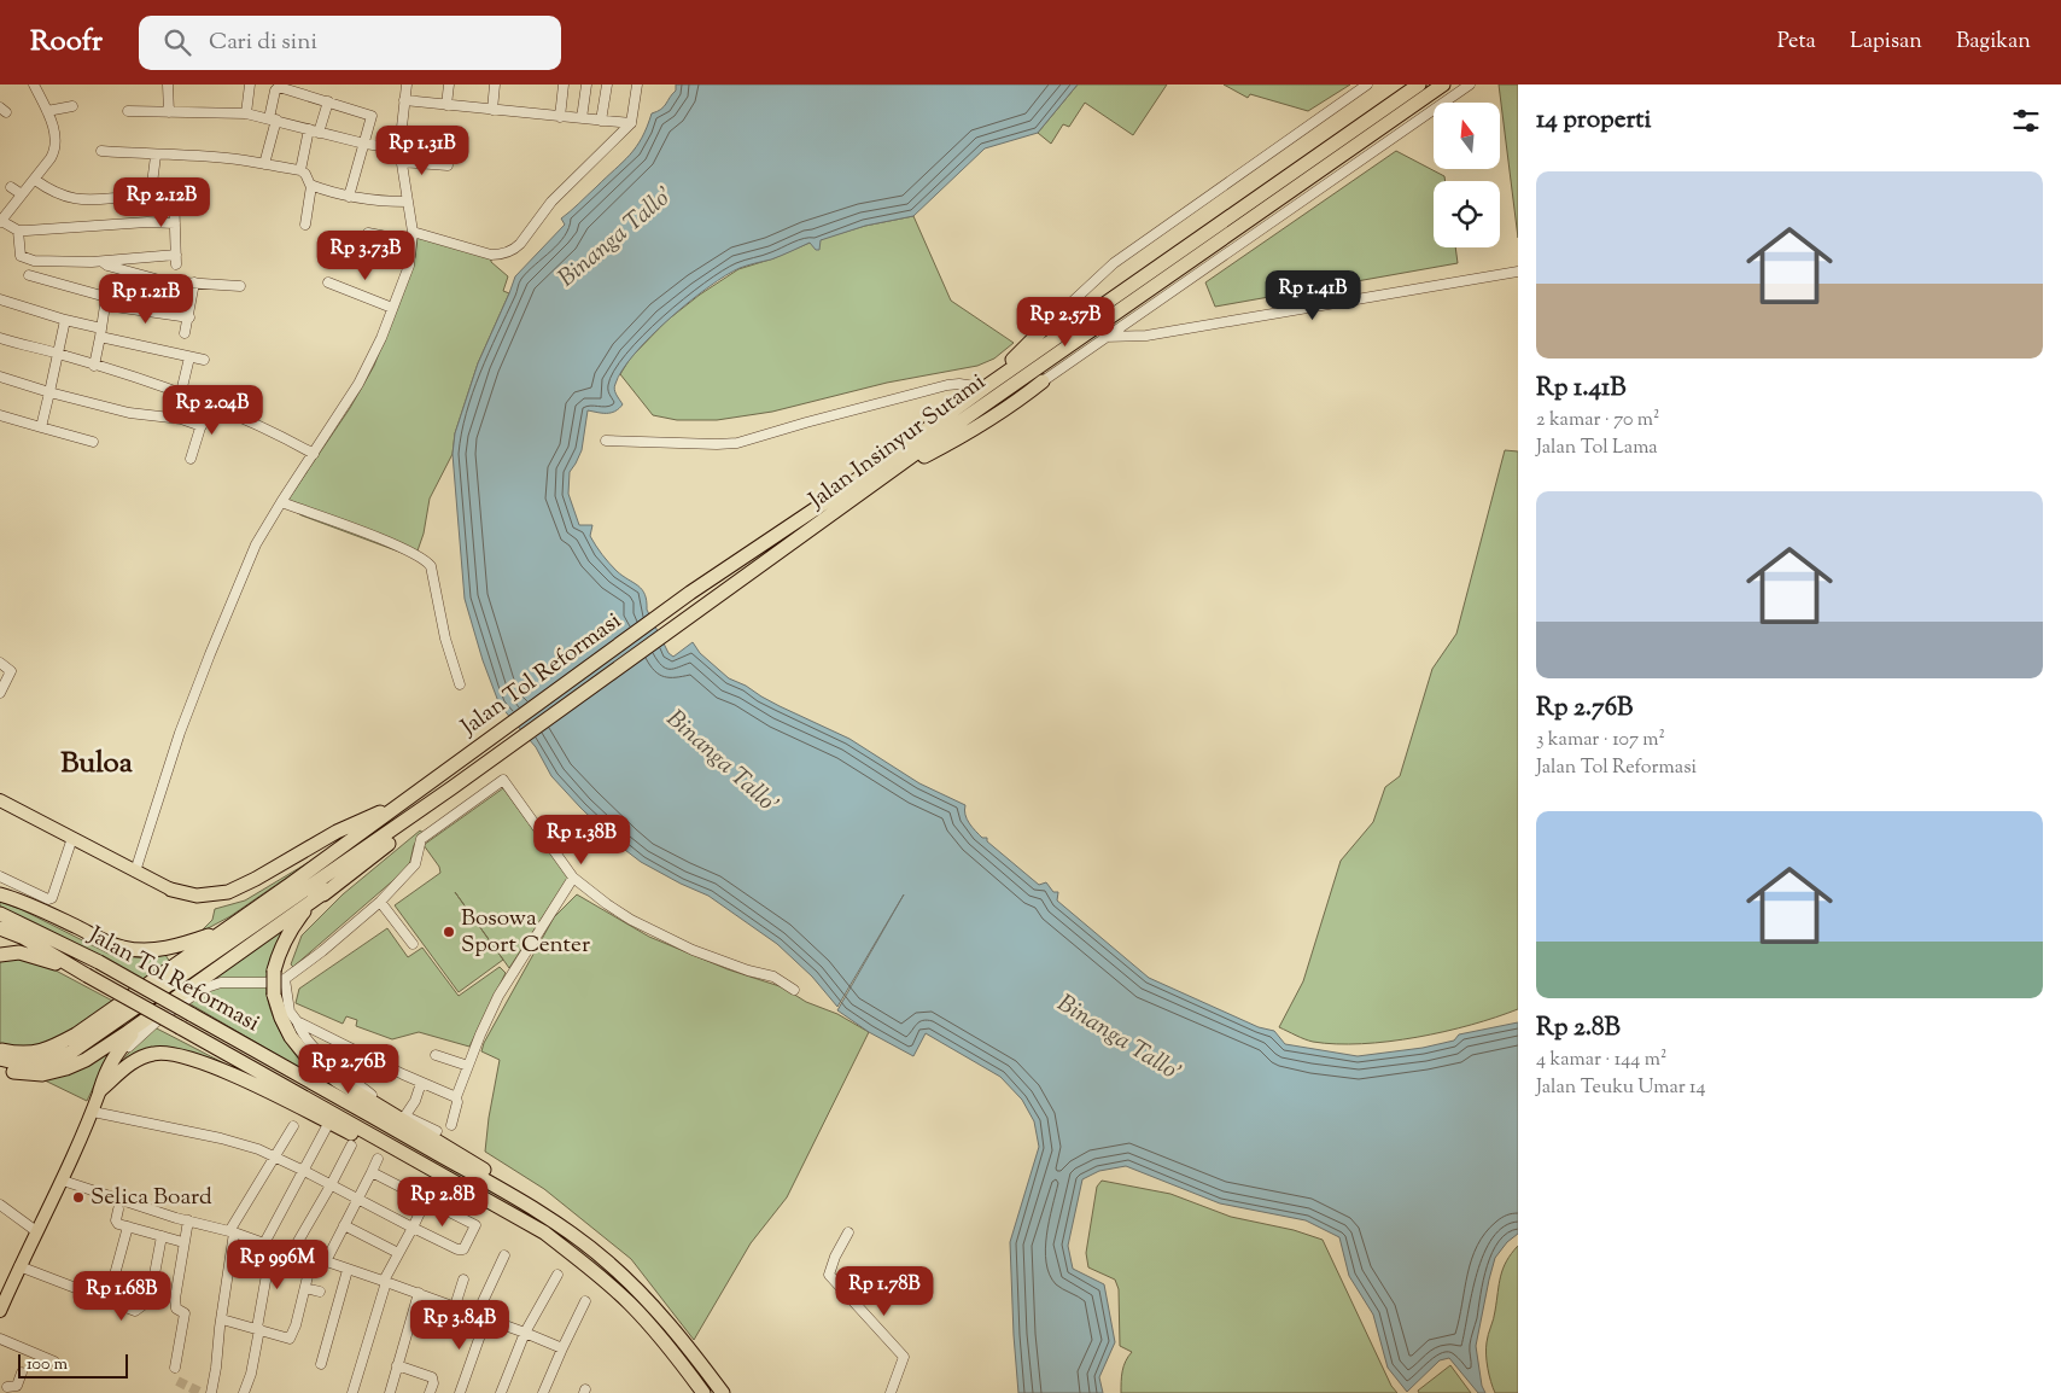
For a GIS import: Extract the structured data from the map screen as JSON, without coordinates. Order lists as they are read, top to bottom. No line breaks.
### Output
{"streets":{"highway":["Jalan Insinyur Sutami","Jalan Tol Reformasi"]},"crossings":[["Jalan Insinyur Sutami","Jalan Tol Reformasi"]],"districts":["Buloa"],"water":["Binanga Tallo'"],"places":["Bosowa Sport Center","Selica Board"],"scale_bar":"100 m","north":"top","page":{"header":"Roofr","search":"Cari di sini","nav":["Peta","Lapisan","Bagikan"],"heading":"14 properti","price":["Rp 1.31B","Rp 2.12B","Rp 3.73B","Rp 1.41B","Rp 1.21B","Rp 2.57B","Rp 2.04B","Rp 1.38B","Rp 2.76B","Rp 2.8B","Rp 996M","Rp 1.78B","Rp 1.68B","Rp 3.84B"],"list":[{"name":"Rp 1.41B","note":"2 kamar · 70 m² · Jalan Tol Lama"},{"name":"Rp 2.76B","note":"3 kamar · 107 m² · Jalan Tol Reformasi"},{"name":"Rp 2.8B","note":"4 kamar · 144 m² · Jalan Teuku Umar 14"}],"scale":"100 m"}}
